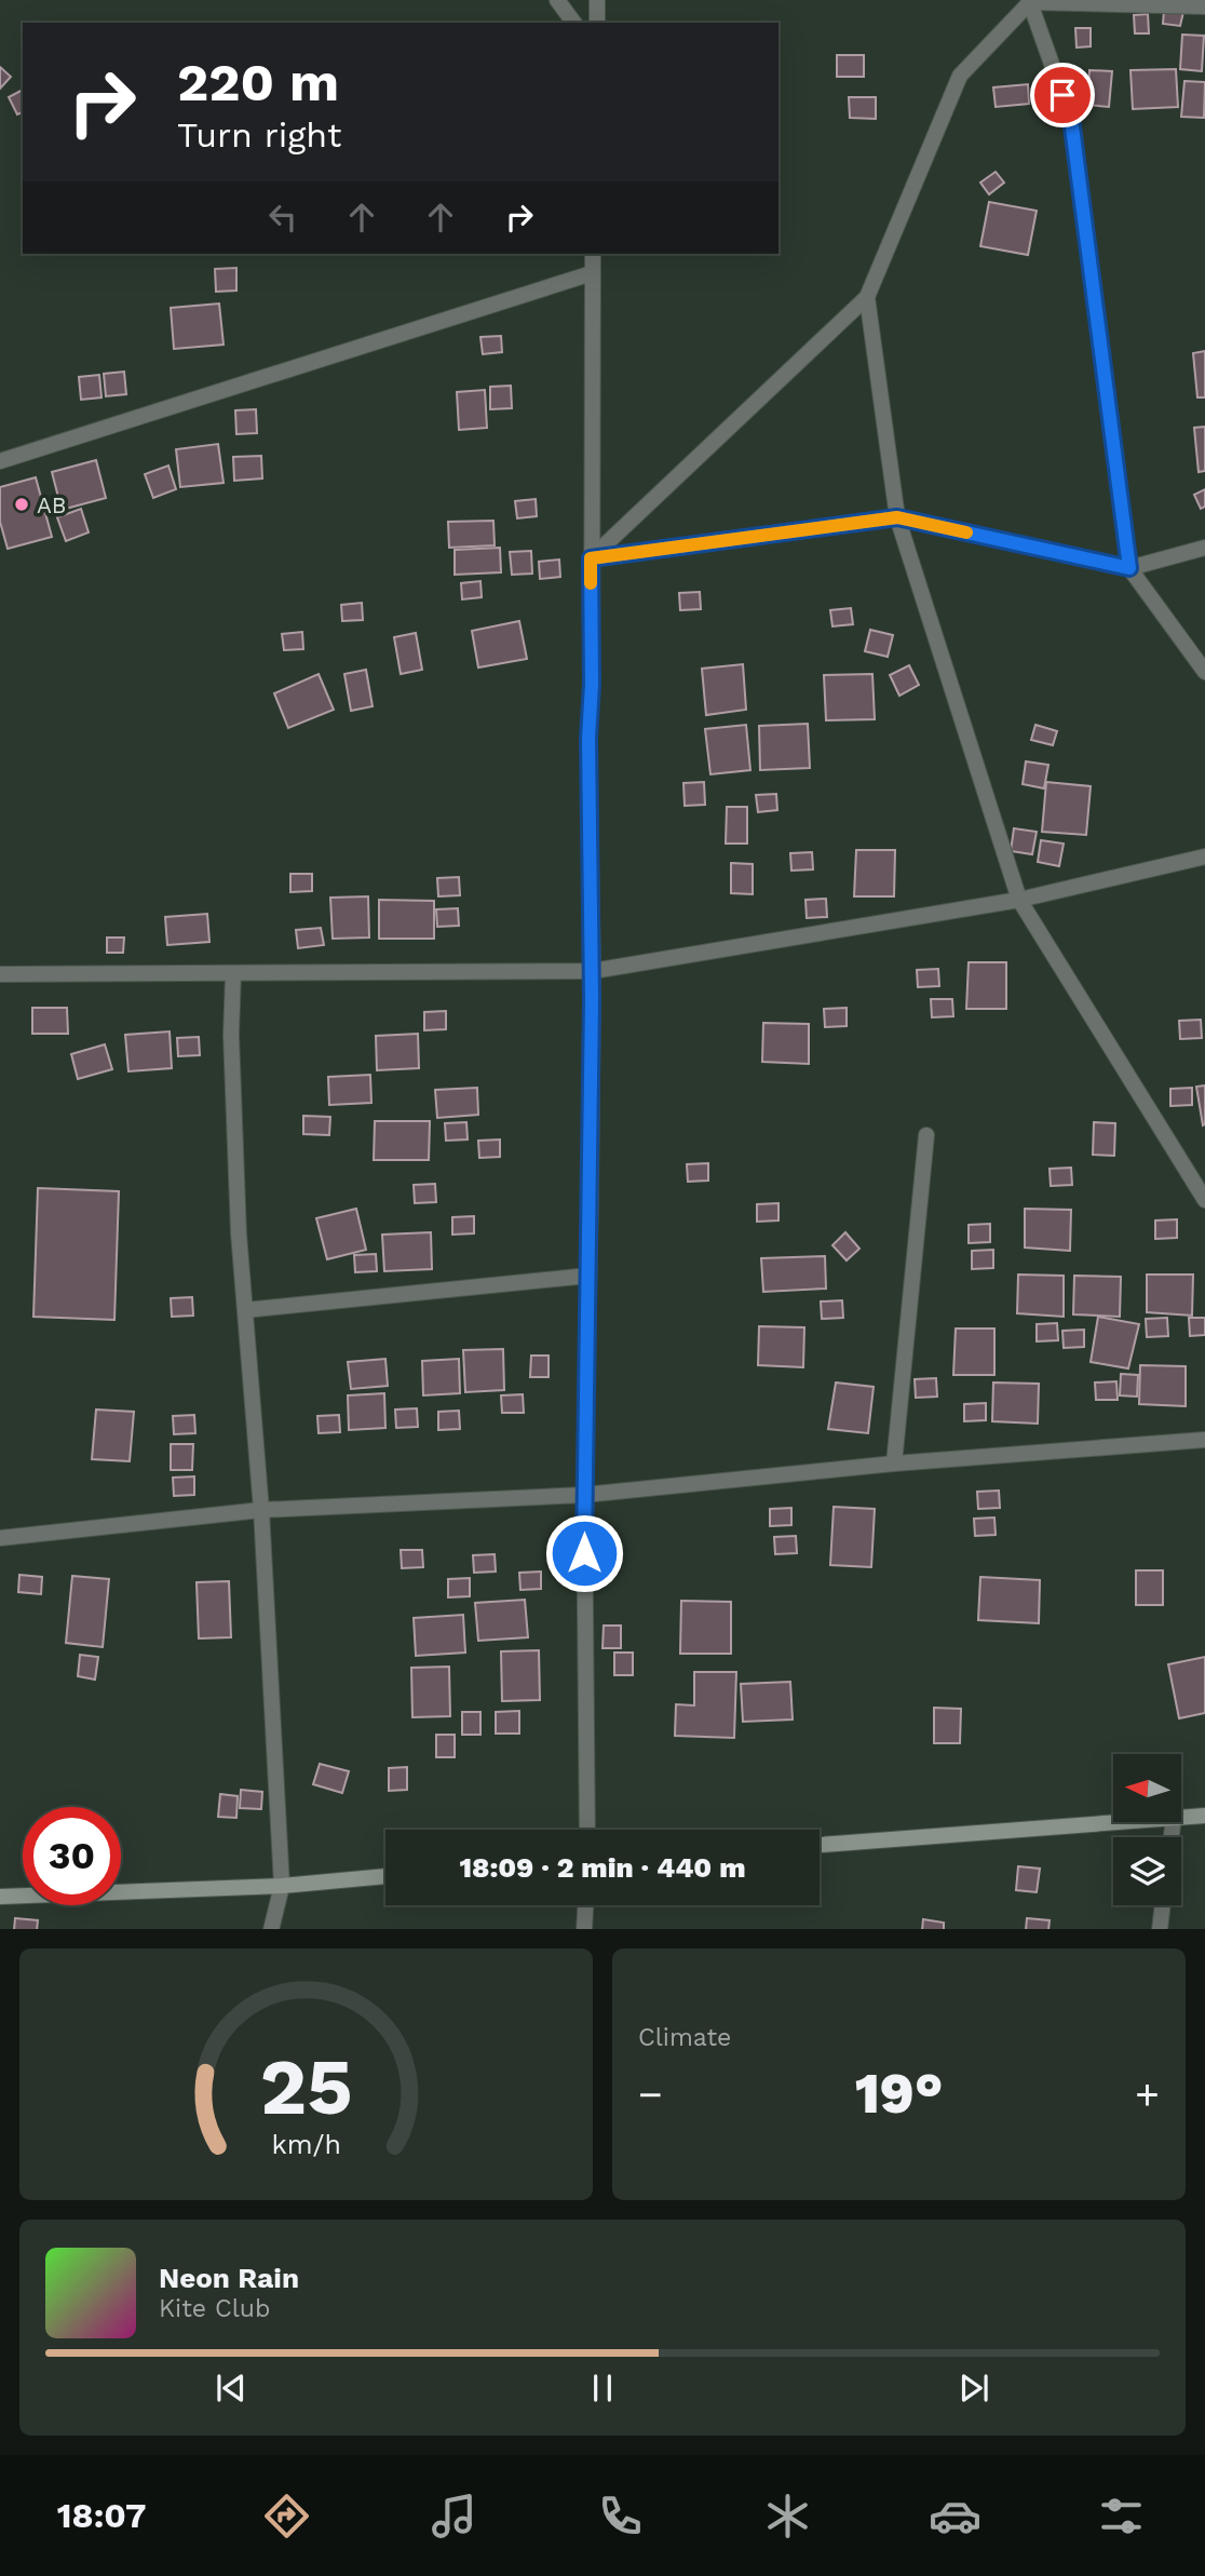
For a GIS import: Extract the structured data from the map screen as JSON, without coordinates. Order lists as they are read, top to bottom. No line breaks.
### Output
{"places":["AB"],"north":"left","page":{"turn":["220 m","Turn right"],"limit":"30","trip":"18:09 · 2 min · 440 m","tile":"Climate","heat":["−","19°","+"],"song":["Neon Rain","Kite Club"],"tabs":"18:07","gauge":["25","km/h"]}}
